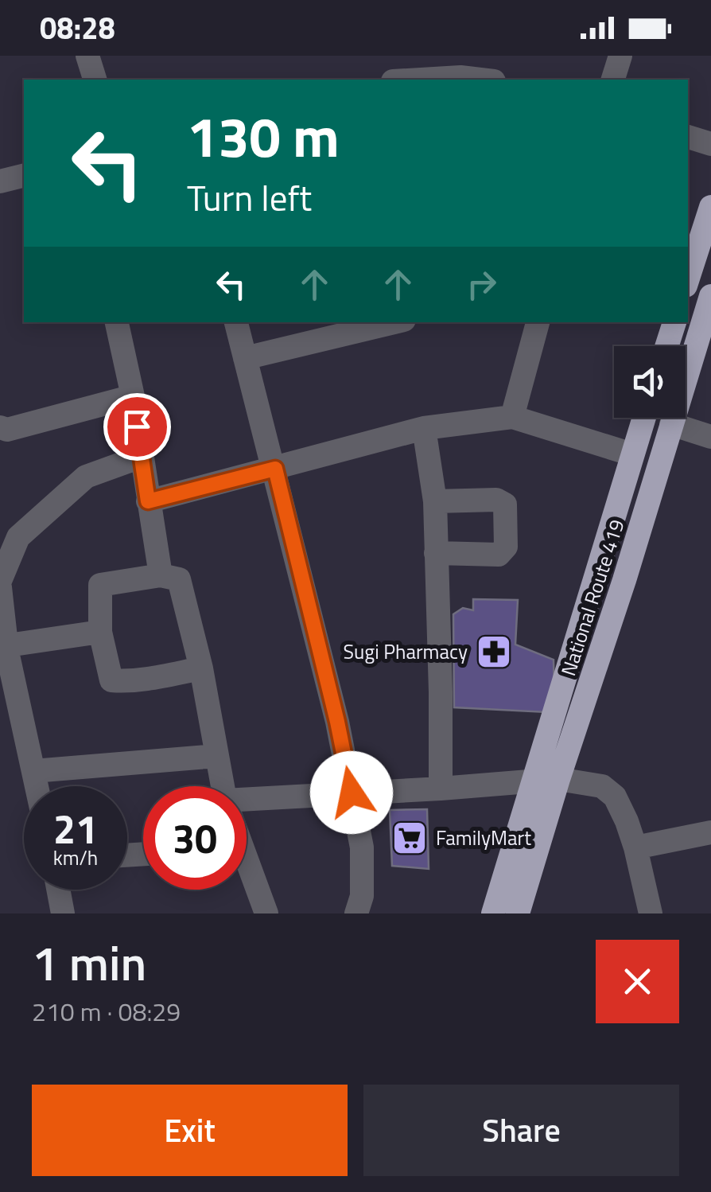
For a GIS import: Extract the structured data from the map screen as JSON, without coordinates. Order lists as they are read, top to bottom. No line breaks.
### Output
{"streets":{"highway":["National Route 419"]},"places":{"pharmacy":["Sugi Pharmacy"],"supermarket":["FamilyMart"]},"page":{"status":"08:28","turn":["130 m","Turn left"],"speed":"21 km/h","limit":"30","heading":["1 min","210 m · 08:29"],"buttons":["Exit","Share"]}}
